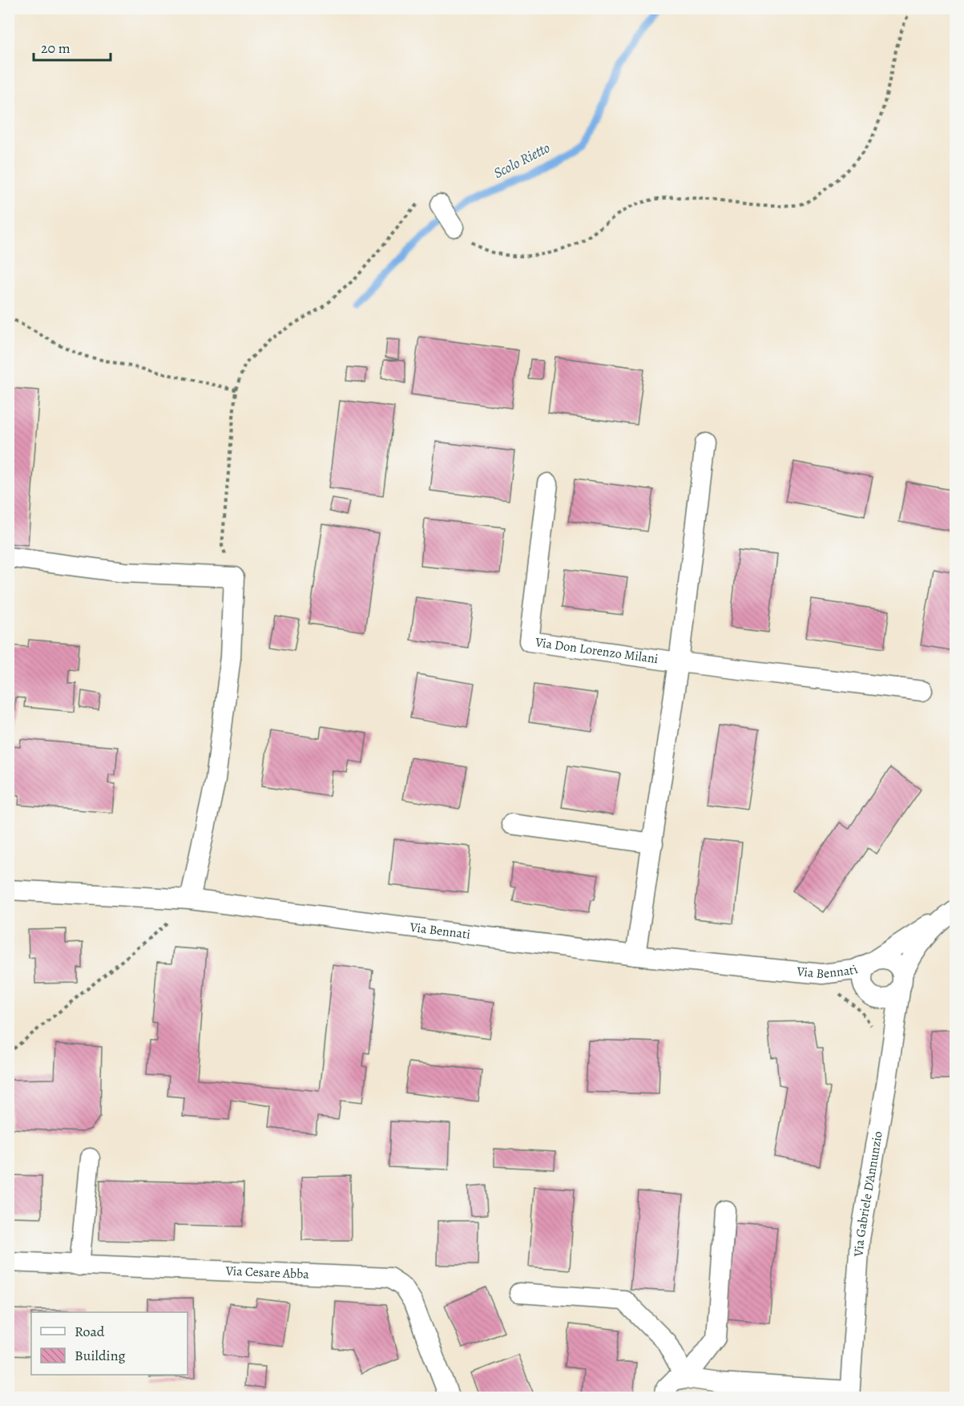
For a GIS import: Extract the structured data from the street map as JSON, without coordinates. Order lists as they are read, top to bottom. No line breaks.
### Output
{"streets":{"street":["Via Don Lorenzo Milani","Via Bennati","Via Gabriele D'Annunzio","Via Cesare Abba"]},"crossings":[["Via Bennati","Via Gabriele D'Annunzio"]],"water":["Scolo Rietto"],"legend":["Road","Building"],"scale_bar":"20 m"}
